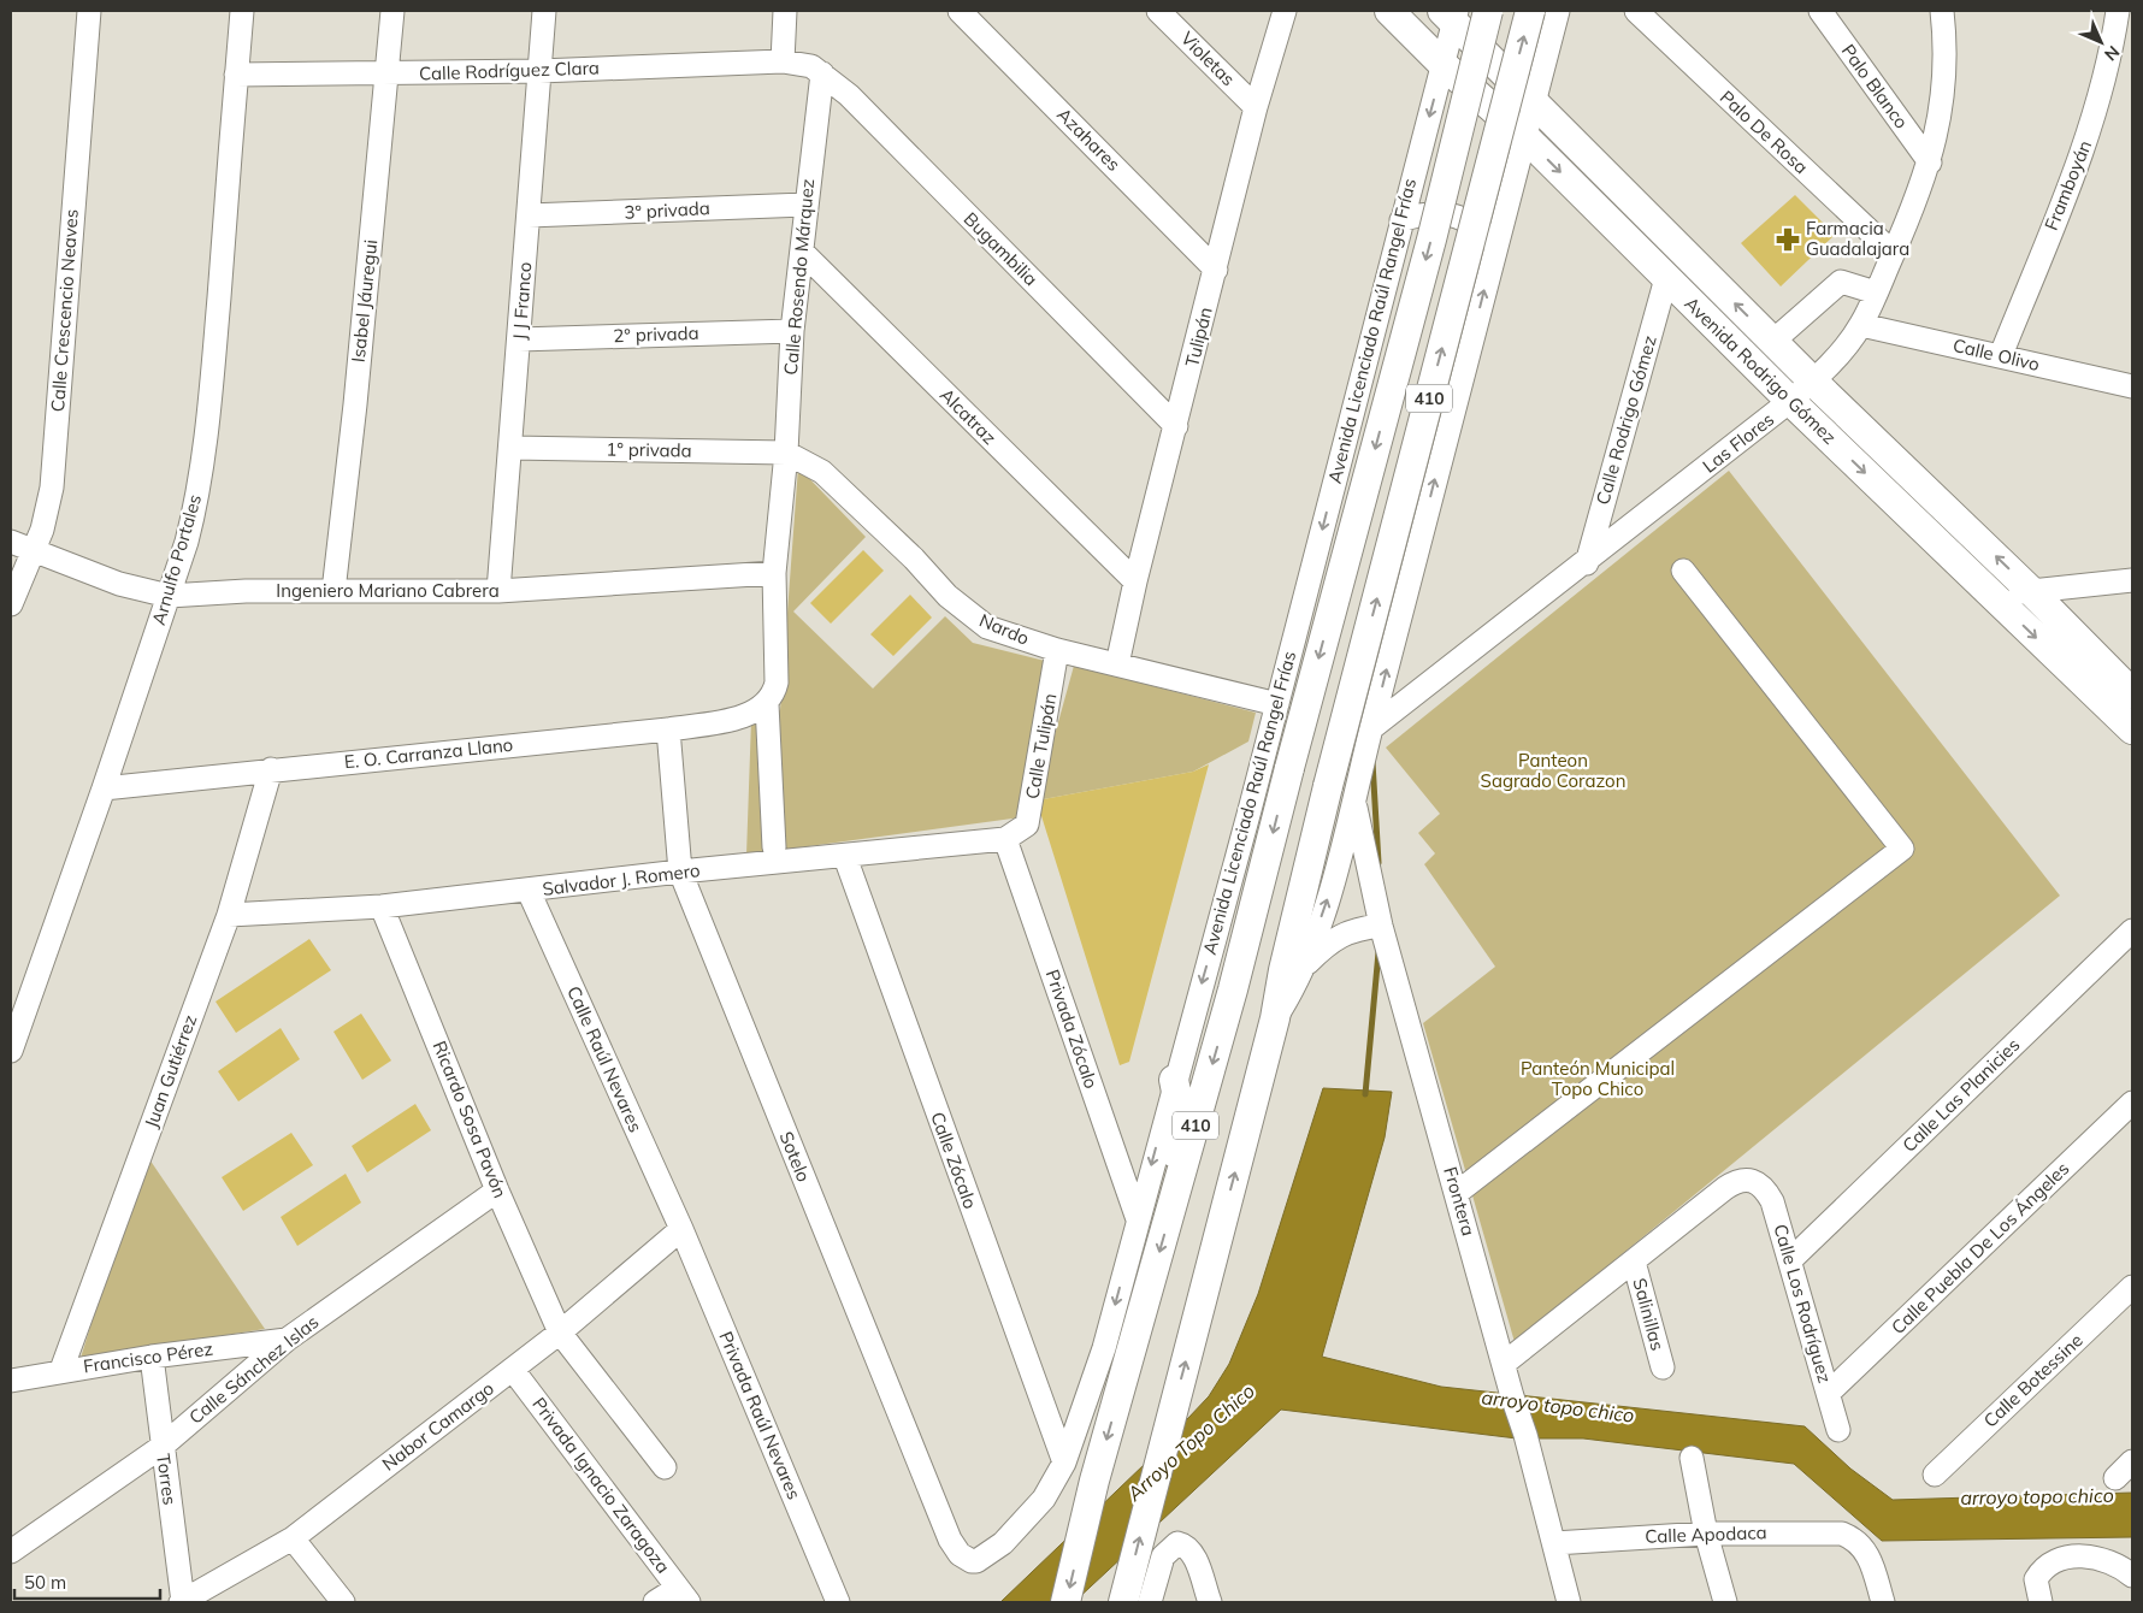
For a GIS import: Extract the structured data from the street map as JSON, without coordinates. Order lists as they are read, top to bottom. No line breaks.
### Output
{"streets":{"main road":["Avenida Rodrigo Gómez","410"],"street":["Violetas","Calle Rodríguez Clara","Palo Blanco","Palo De Rosa","Azahares","Framboyán","3° privada","Bugambilia","Calle Rosendo Márquez","Isabel Jáuregui","J J Franco","Calle Crescencio Neaves","Avenida Licenciado Raúl Rangel Frías","2° privada","Tulipán","Calle Olivo","Alcatraz","Calle Rodrigo Gómez","Las Flores","1° privada","Arnulfo Portales","Ingeniero Mariano Cabrera","Nardo","Calle Tulipán","E. O. Carranza Llano","Salvador J. Romero","Privada Zócalo","Calle Raúl Nevares","Juan Gutiérrez","Calle Las Planicies","Ricardo Sosa Pavón","Sotelo","Calle Zócalo","Frontera","Calle Puebla De Los Ángeles","Calle Los Rodríguez","Salinillas","Francisco Pérez","Calle Sánchez Islas","Calle Botessine","Privada Raúl Nevares","Nabor Camargo","Torres","Privada Ignacio Zaragoza","Calle Apodaca"]},"crossings":[["Violetas","Tulipán"],["Calle Rodríguez Clara","Isabel Jáuregui"],["Calle Rodríguez Clara","J J Franco"],["Calle Rodríguez Clara","Arnulfo Portales"],["Palo Blanco","Las Flores"],["Palo De Rosa","Las Flores"],["Azahares","Tulipán"],["Framboyán","Calle Olivo"],["3° privada","Calle Rosendo Márquez"],["3° privada","J J Franco"],["Bugambilia","Calle Rosendo Márquez"],["Bugambilia","Tulipán"],["Calle Rosendo Márquez","2° privada"],["Calle Rosendo Márquez","Alcatraz"],["Calle Rosendo Márquez","1° privada"],["Calle Rosendo Márquez","Ingeniero Mariano Cabrera"],["Calle Rosendo Márquez","Nardo"],["Calle Rosendo Márquez","E. O. Carranza Llano"],["Isabel Jáuregui","Ingeniero Mariano Cabrera"],["J J Franco","2° privada"],["J J Franco","1° privada"],["J J Franco","Ingeniero Mariano Cabrera"],["Calle Crescencio Neaves","Ingeniero Mariano Cabrera"],["Avenida Licenciado Raúl Rangel Frías","Avenida Rodrigo Gómez"],["Avenida Licenciado Raúl Rangel Frías","Nardo"],["Avenida Licenciado Raúl Rangel Frías","Privada Zócalo"],["Avenida Licenciado Raúl Rangel Frías","Sotelo"],["Avenida Licenciado Raúl Rangel Frías","Calle Zócalo"],["Tulipán","Alcatraz"],["Tulipán","Nardo"],["Calle Olivo","Las Flores"],["Avenida Rodrigo Gómez","Calle Rodrigo Gómez"],["Avenida Rodrigo Gómez","Las Flores"],["Calle Rodrigo Gómez","Las Flores"],["1° privada","Nardo"],["Arnulfo Portales","Ingeniero Mariano Cabrera"],["Arnulfo Portales","E. O. Carranza Llano"],["Nardo","Calle Tulipán"],["Calle Tulipán","Salvador J. Romero"],["Calle Tulipán","Privada Zócalo"],["E. O. Carranza Llano","Juan Gutiérrez"],["E. O. Carranza Llano","Sotelo"],["Salvador J. Romero","Privada Zócalo"],["Salvador J. Romero","Calle Raúl Nevares"],["Salvador J. Romero","Juan Gutiérrez"],["Salvador J. Romero","Ricardo Sosa Pavón"],["Salvador J. Romero","Sotelo"],["Salvador J. Romero","Calle Zócalo"],["Calle Raúl Nevares","Privada Raúl Nevares"],["Calle Raúl Nevares","Nabor Camargo"],["Juan Gutiérrez","Francisco Pérez"],["Calle Las Planicies","Calle Los Rodríguez"],["Ricardo Sosa Pavón","Calle Sánchez Islas"],["Ricardo Sosa Pavón","Nabor Camargo"],["Frontera","Calle Apodaca"],["Calle Puebla De Los Ángeles","Calle Los Rodríguez"],["Calle Los Rodríguez","Salinillas"],["Francisco Pérez","Calle Sánchez Islas"],["Francisco Pérez","Torres"],["Calle Sánchez Islas","Torres"],["Privada Raúl Nevares","Nabor Camargo"],["Nabor Camargo","Torres"],["Nabor Camargo","Privada Ignacio Zaragoza"]],"water":["arroyo topo chico","Arroyo Topo Chico"],"parks":["Panteon Sagrado Corazon","Panteón Municipal Topo Chico"],"places":{"pharmacy":["Farmacia Guadalajara"]},"scale_bar":"50 m","north":"bottom right"}
